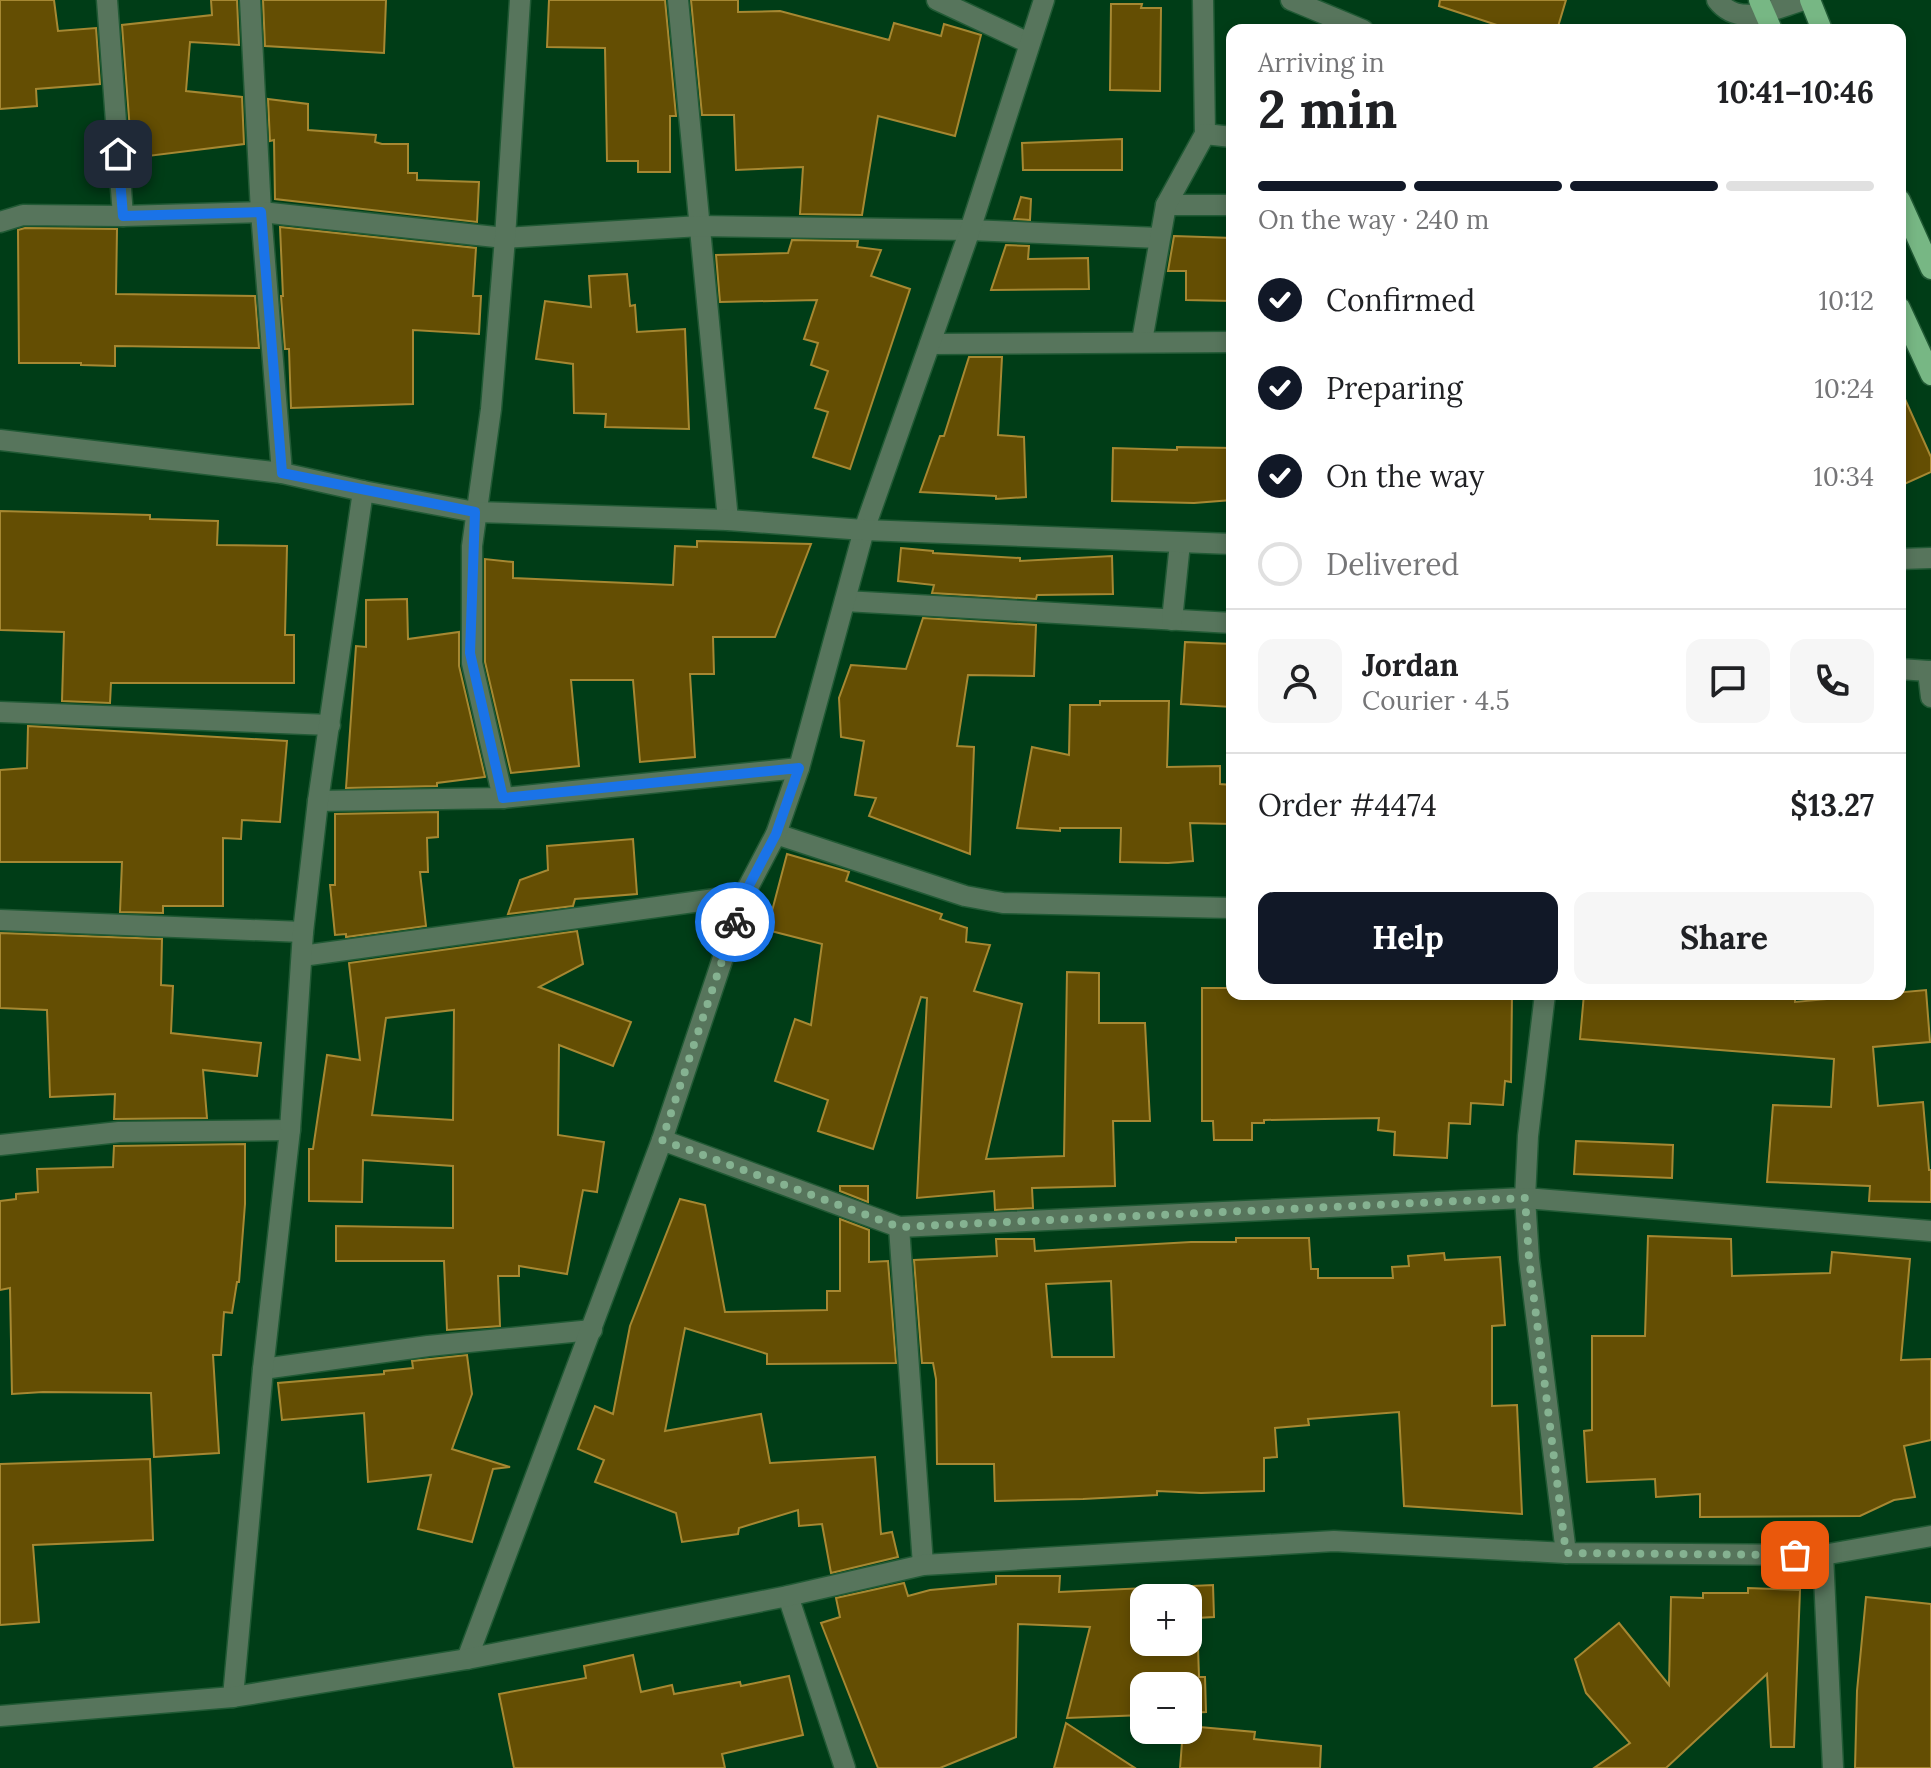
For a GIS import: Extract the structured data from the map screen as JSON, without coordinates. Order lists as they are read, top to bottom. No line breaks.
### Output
{"page":{"heading":["2 min","Arriving in","10:41–10:46"],"panel":["Jordan","Courier · 4.5","Order #4474","$13.27"],"bar":"On the way · 240 m","list":[["Confirmed","10:12"],["Preparing","10:24"],["On the way","10:34"],"Delivered"],"buttons":["Help","Share"],"map_buttons":["+","−"]}}
